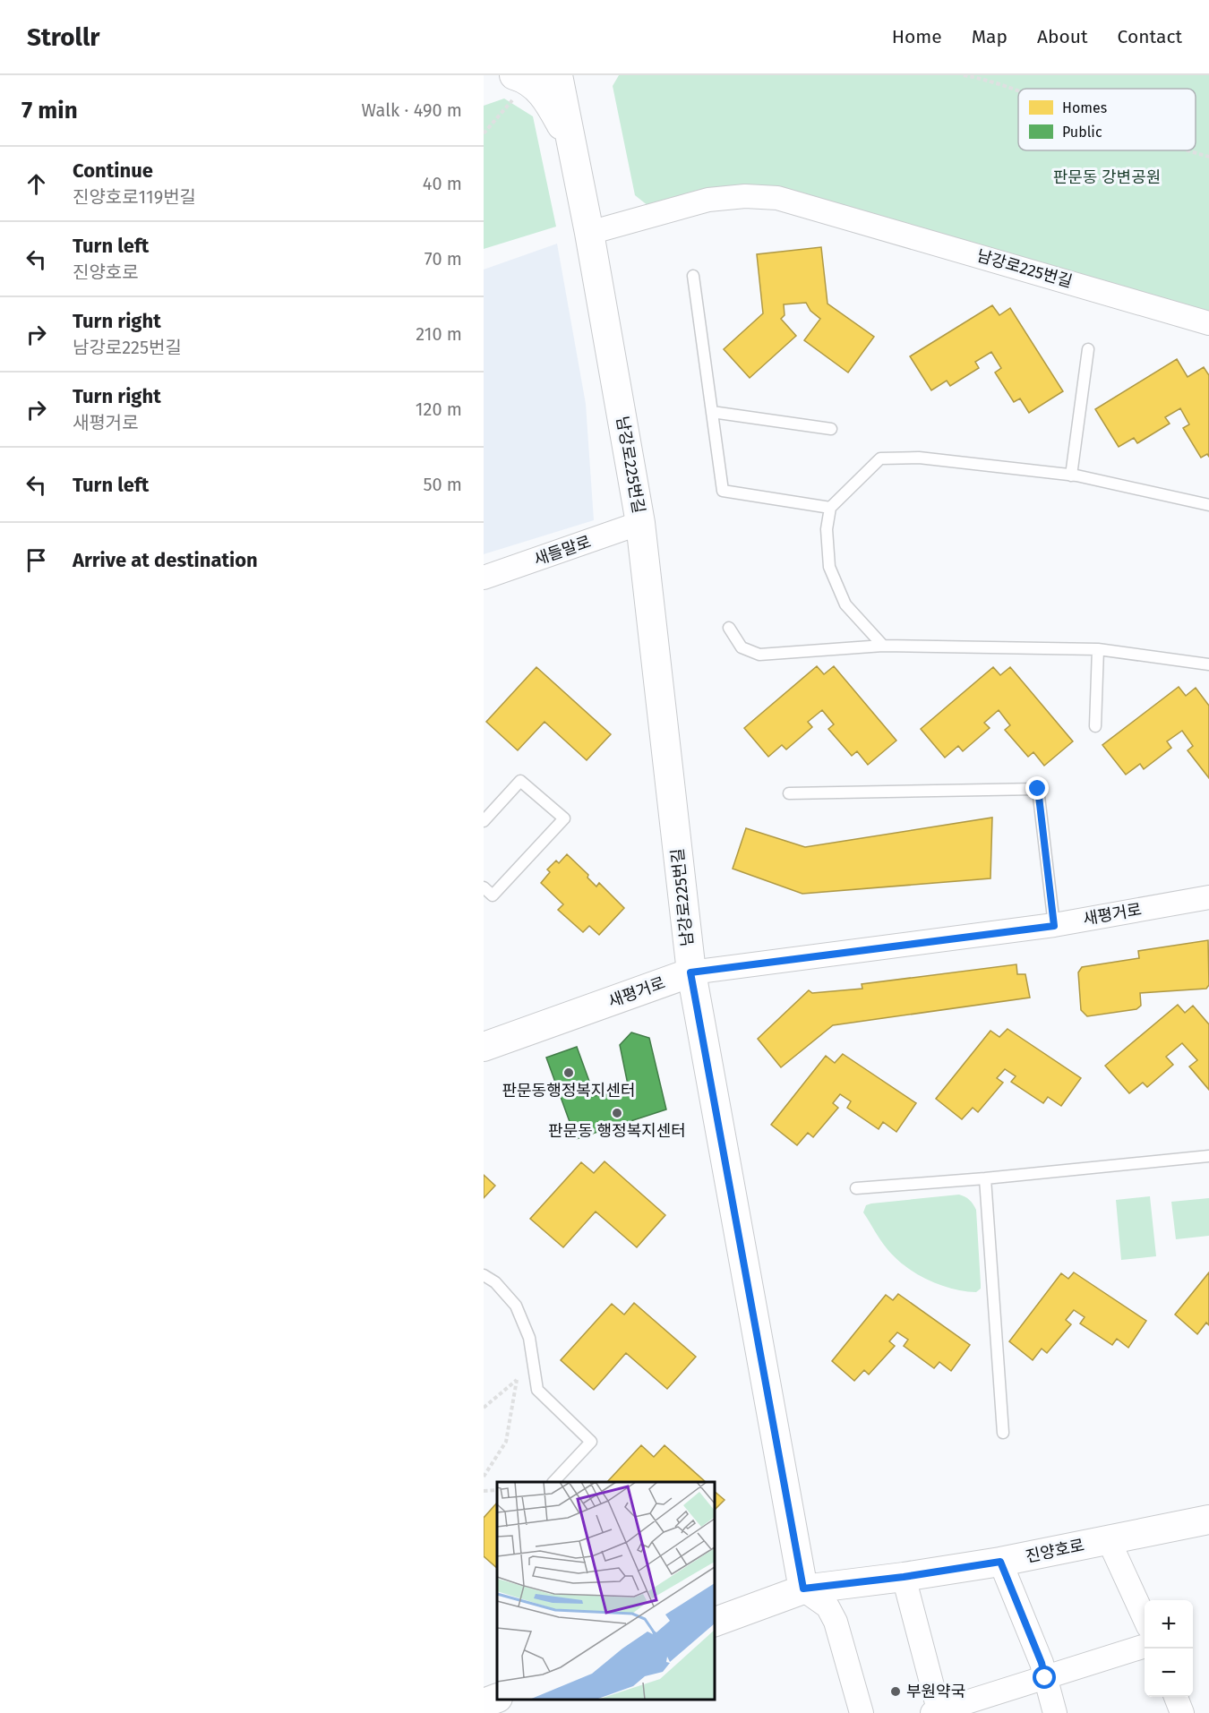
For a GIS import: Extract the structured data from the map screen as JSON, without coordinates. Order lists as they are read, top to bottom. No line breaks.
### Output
{"streets":{"street":["남강로225번길","새들말로","새평거로","진양호로"]},"crossings":[["남강로225번길","새들말로"],["남강로225번길","새평거로"],["남강로225번길","진양호로"]],"parks":["판문동 강변공원"],"places":["판문동행정복지센터","판문동 행정복지센터","부원약국"],"legend":["Homes","Public"],"page":{"header":"Strollr","nav":["Home","Map","About","Contact"],"heading":["7 min","Walk · 490 m"],"list":[["Continue","진양호로119번길","40 m"],["Turn left","진양호로","70 m"],["Turn right","남강로225번길","210 m"],["Turn right","새평거로","120 m"],["Turn left","50 m"],"Arrive at destination"],"map_buttons":["+","−"]}}
